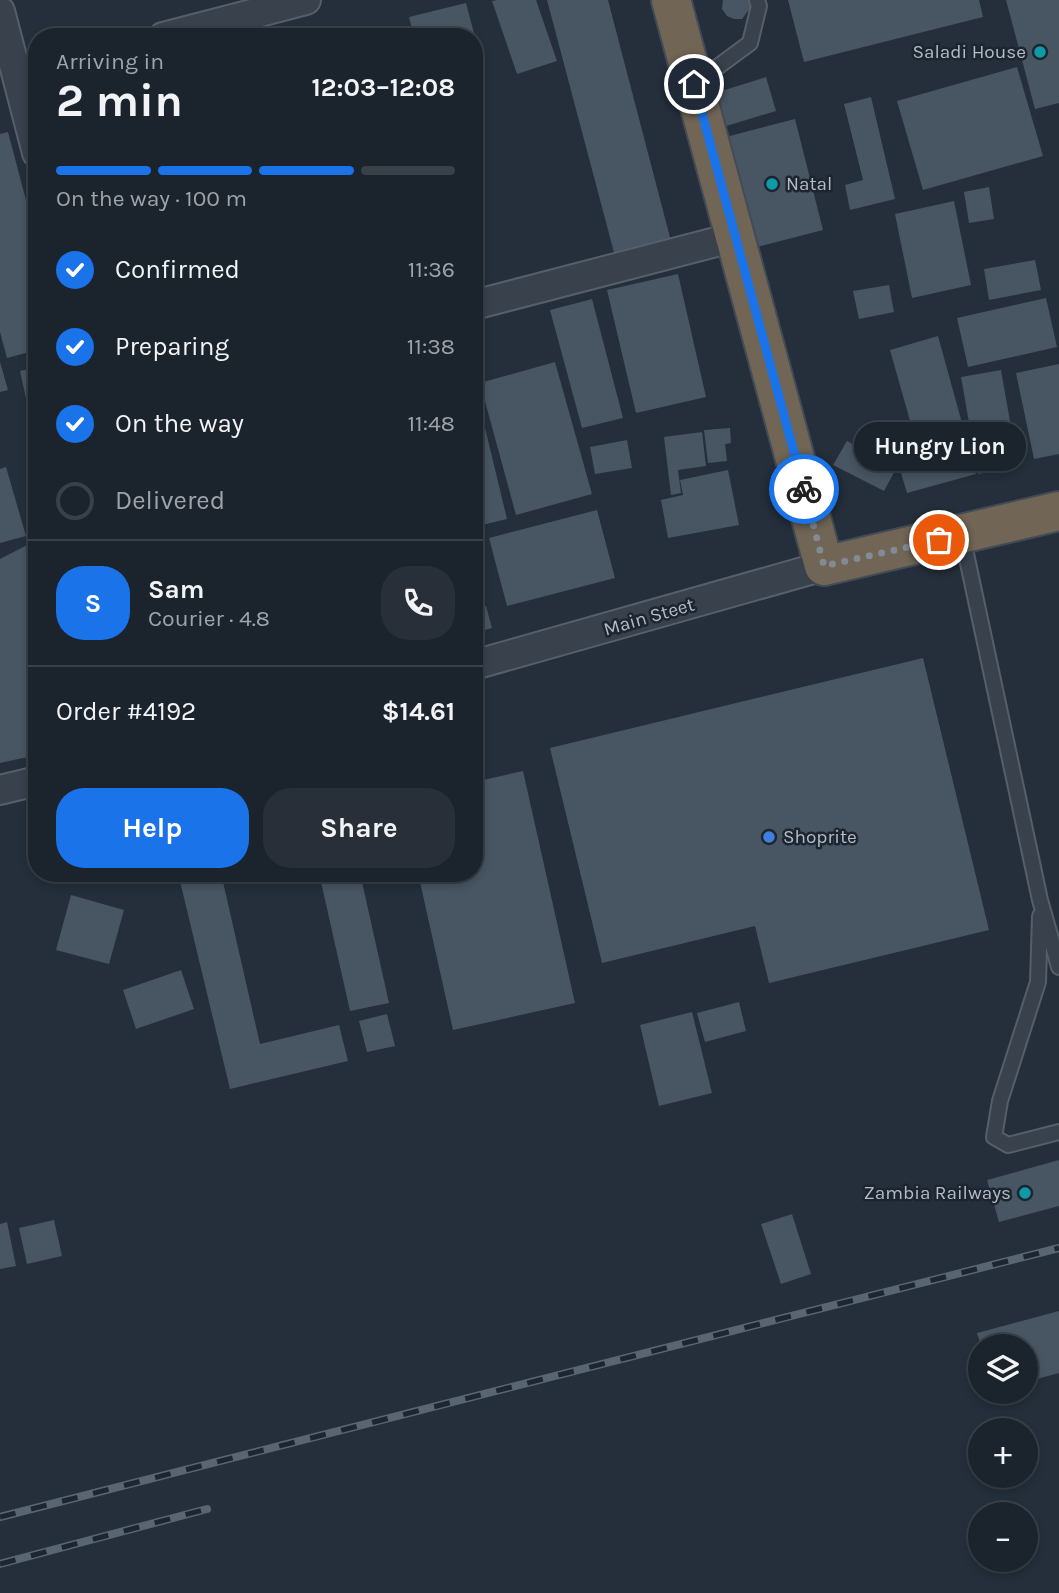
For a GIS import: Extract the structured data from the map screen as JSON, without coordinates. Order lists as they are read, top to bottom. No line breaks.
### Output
{"streets":{"street":["Main Steet"]},"places":["Saladi House","Natal","Hungry Lion","Shoprite","Zambia Railways"],"page":{"heading":["2 min","Arriving in","12:03–12:08"],"panel":["Sam","Courier · 4.8","Order #4192","$14.61"],"bar":"On the way · 100 m","list":[["Confirmed","11:36"],["Preparing","11:38"],["On the way","11:48"],"Delivered"],"bubble":"Hungry Lion","round":"S","buttons":["Help","Share"],"map_buttons":["+","−"]}}
